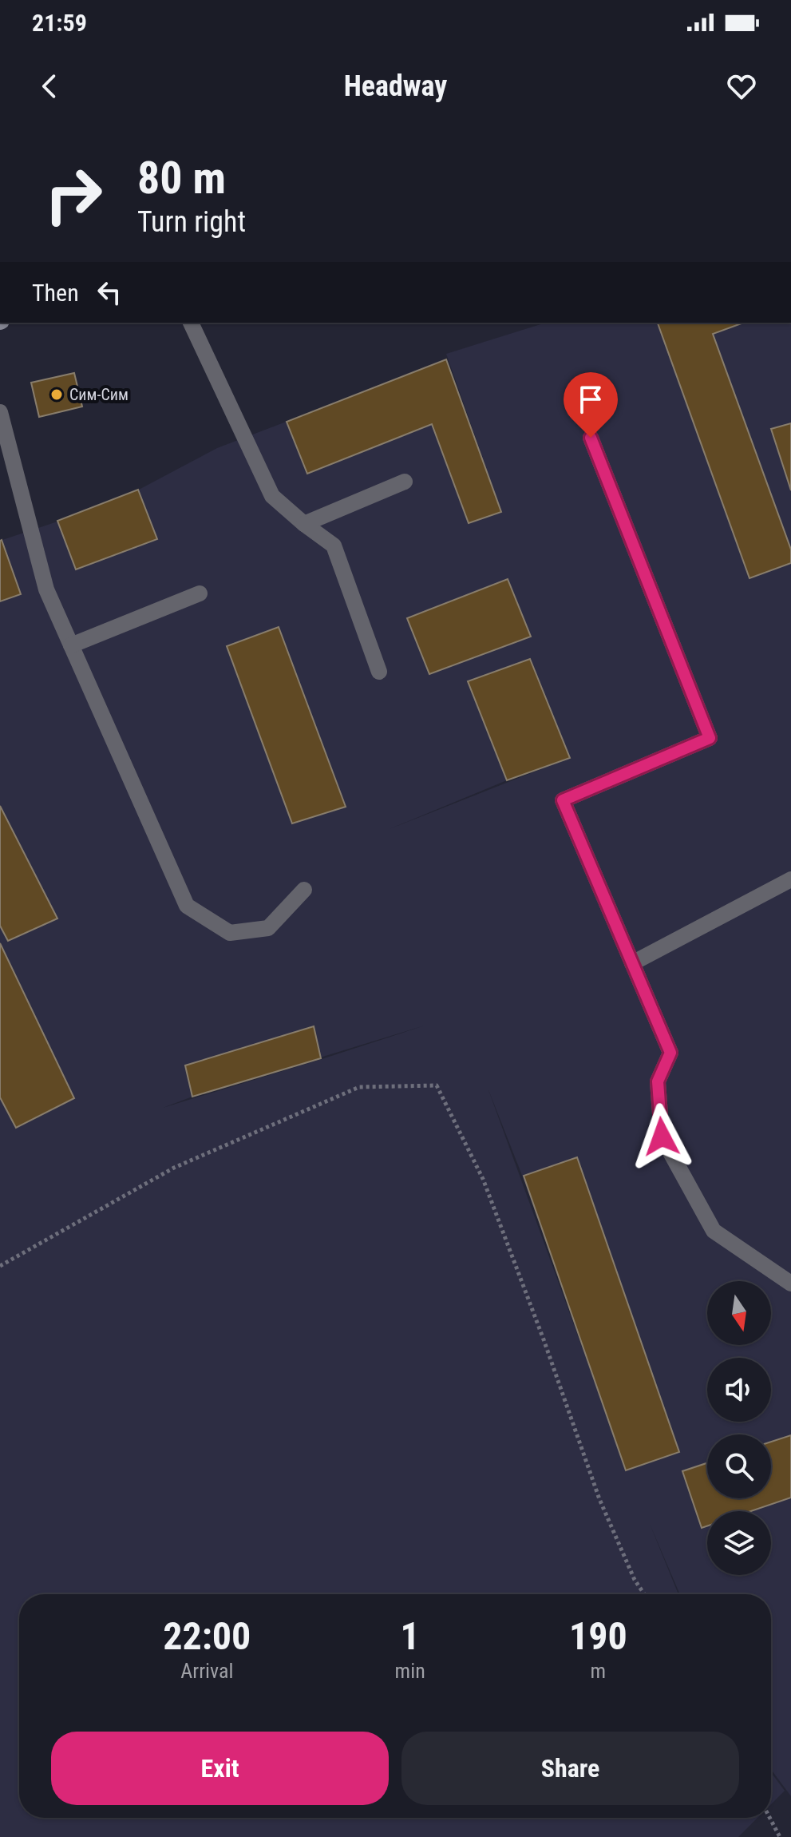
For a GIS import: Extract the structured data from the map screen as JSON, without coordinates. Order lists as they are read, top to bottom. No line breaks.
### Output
{"places":["Сим-Сим"],"north":"bottom","page":{"status":"21:59","header":"Headway","turn":["80 m","Turn right"],"then":"Then","eta":["22:00","Arrival","1","min","190","m"],"buttons":["Exit","Share"]}}
